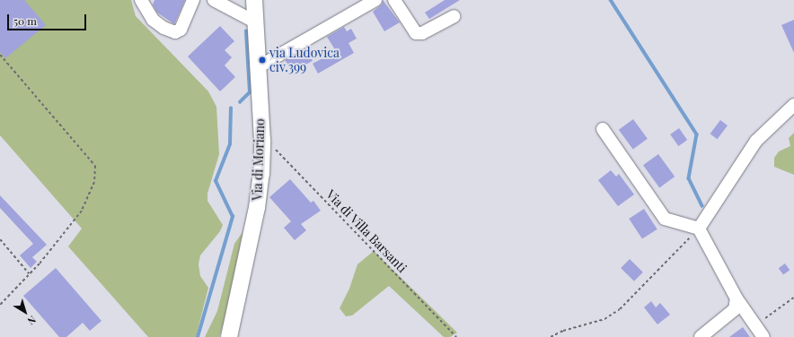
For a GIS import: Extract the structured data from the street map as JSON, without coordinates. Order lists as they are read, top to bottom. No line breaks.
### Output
{"streets":{"main road":["Via di Moriano"],"path":["Via di Villa Barsanti"]},"crossings":[["Via di Moriano","Via di Villa Barsanti"]],"places":["via Ludovica civ.399"],"scale_bar":"50 m","north":"bottom right"}
